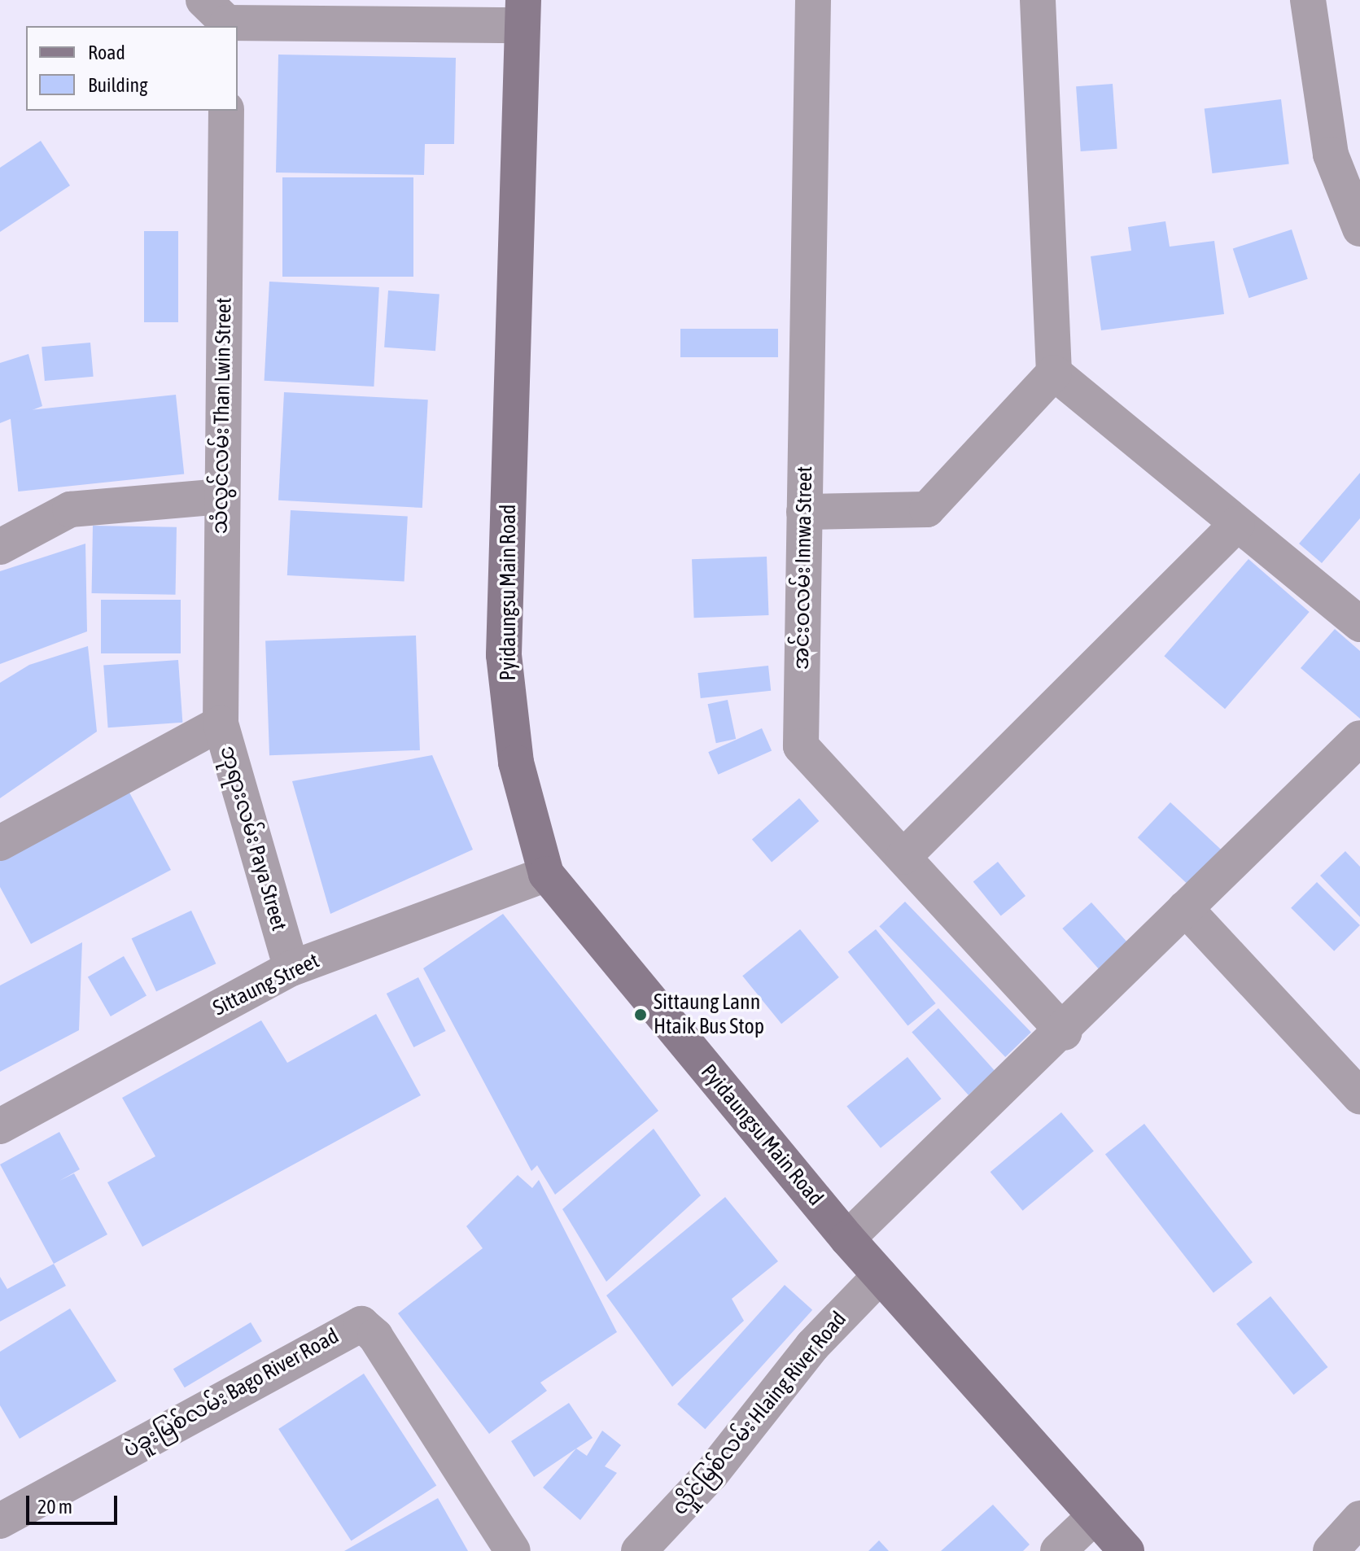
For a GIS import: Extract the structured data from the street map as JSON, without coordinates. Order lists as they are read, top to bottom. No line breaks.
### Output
{"streets":{"main road":["Pyidaungsu Main Road"],"street":["သံလွင်လမ်း Than Lwin Street","အင်းဝလမ်း Innwa Street","ဘုရားလမ်း Paya Street","Sittaung Street","ပဲခူးမြစ်လမ်း Bago River Road","လှိုင်မြစ်လမ်း Hlaing River Road"]},"crossings":[["သံလွင်လမ်း Than Lwin Street","ဘုရားလမ်း Paya Street"],["Pyidaungsu Main Road","Sittaung Street"],["Pyidaungsu Main Road","လှိုင်မြစ်လမ်း Hlaing River Road"],["ဘုရားလမ်း Paya Street","Sittaung Street"]],"places":["Sittaung Lann Htaik Bus Stop"],"legend":["Road","Building"],"scale_bar":"20 m"}
